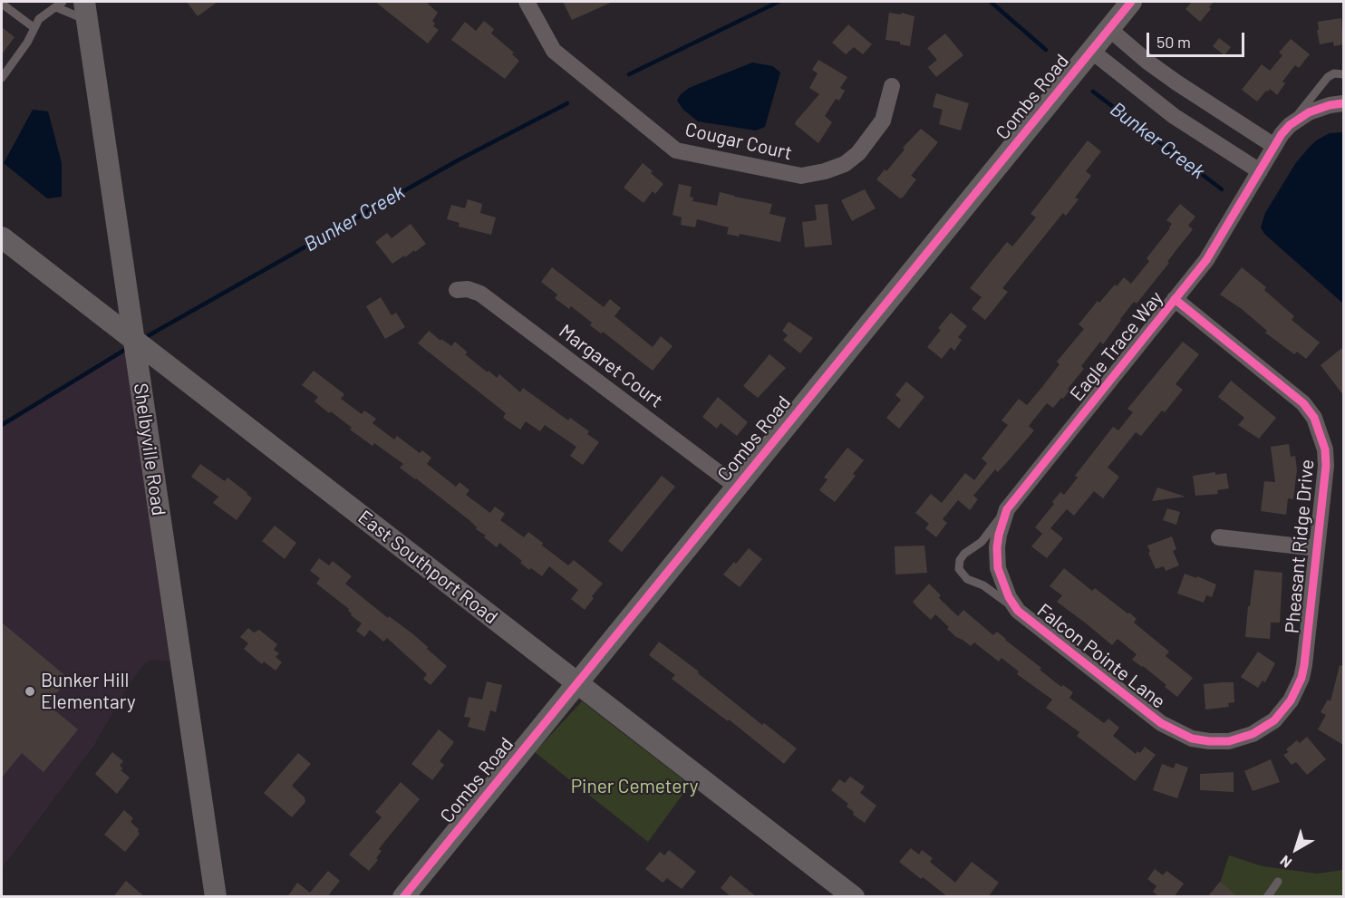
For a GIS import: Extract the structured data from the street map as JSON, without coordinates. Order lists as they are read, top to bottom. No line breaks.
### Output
{"streets":{"main road":["Combs Road","Shelbyville Road","East Southport Road"],"street":["Cougar Court","Eagle Trace Way","Margaret Court","Pheasant Ridge Drive","Falcon Pointe Lane"]},"crossings":[["Combs Road","Margaret Court"],["Combs Road","East Southport Road"],["Eagle Trace Way","Pheasant Ridge Drive"],["Eagle Trace Way","Falcon Pointe Lane"],["Shelbyville Road","East Southport Road"],["Pheasant Ridge Drive","Falcon Pointe Lane"]],"water":["Bunker Creek"],"parks":["Piner Cemetery"],"places":["Bunker Hill Elementary"],"scale_bar":"50 m","north":"bottom left"}
